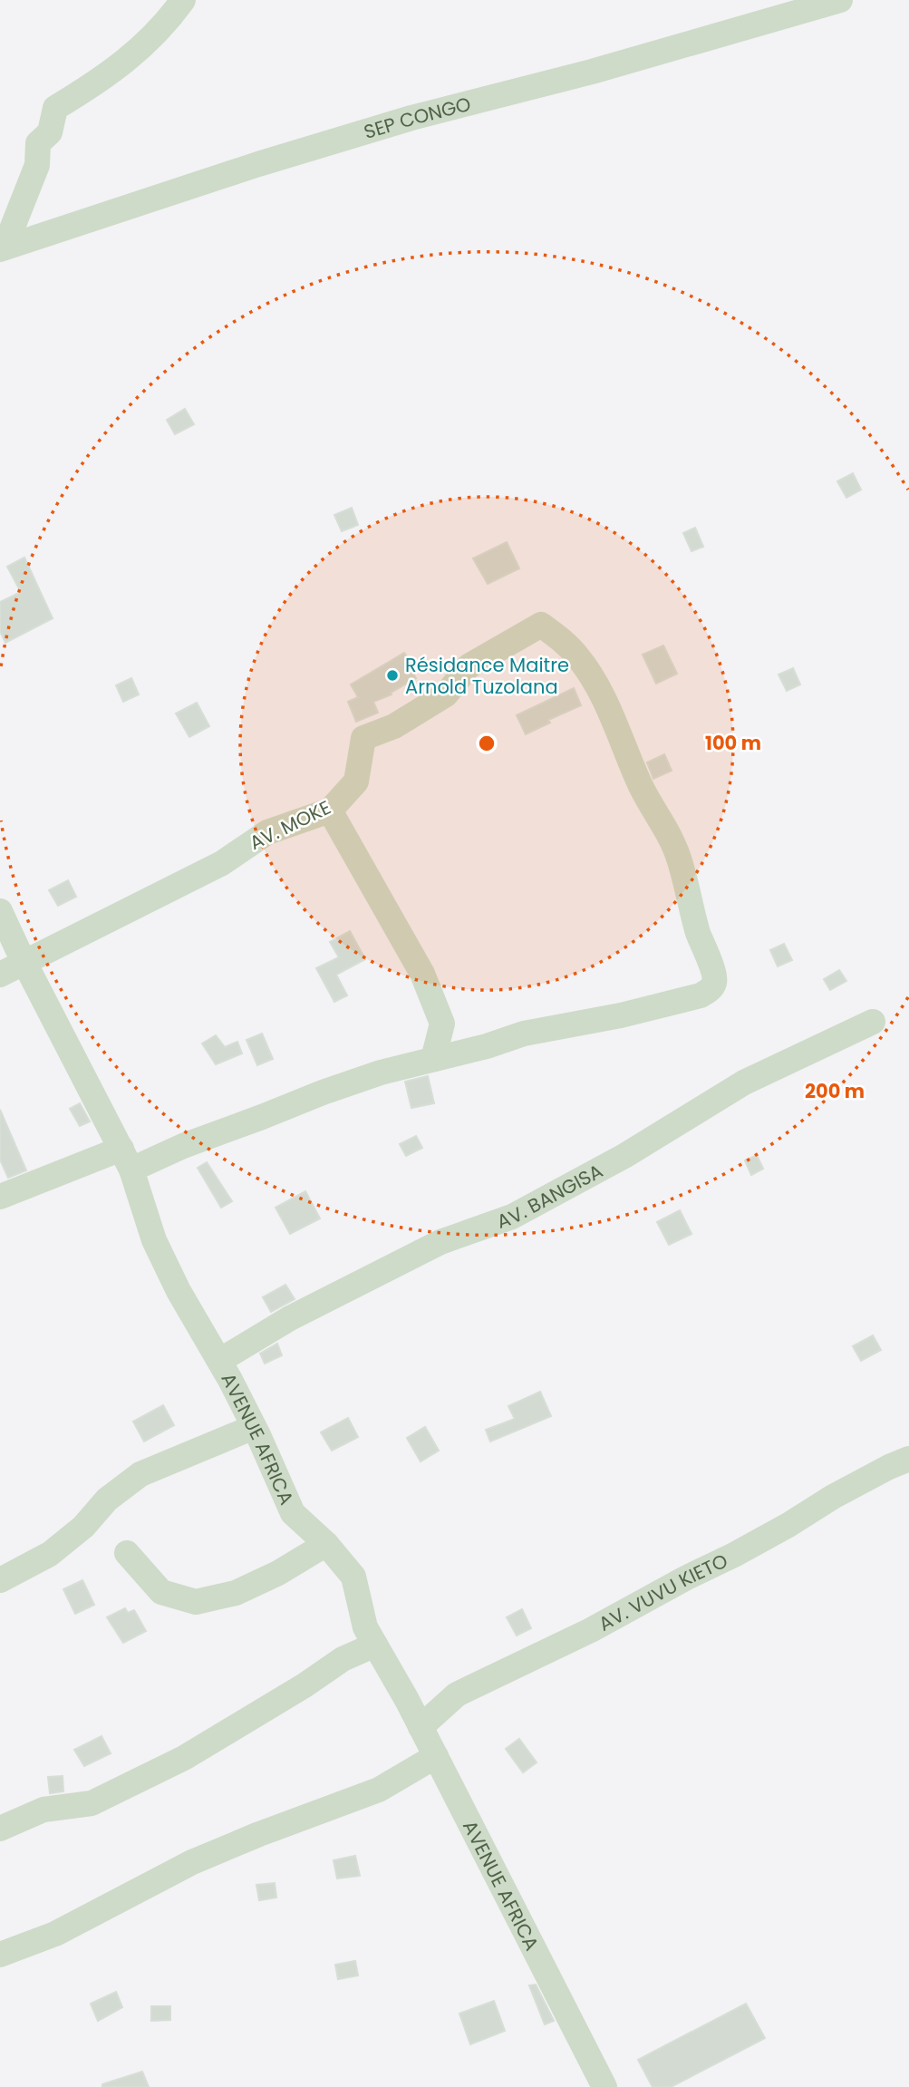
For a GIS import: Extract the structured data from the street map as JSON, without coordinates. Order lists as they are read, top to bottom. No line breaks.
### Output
{"streets":{"street":["SEP CONGO","AV. MOKE","AV. BANGISA","AVENUE AFRICA","AV. VUVU KIETO"]},"crossings":[["AV. MOKE","AVENUE AFRICA"],["AV. BANGISA","AVENUE AFRICA"],["AVENUE AFRICA","AV. VUVU KIETO"]],"places":["Résidance Maitre Arnold Tuzolana"],"rings":["100 m","200 m"]}
